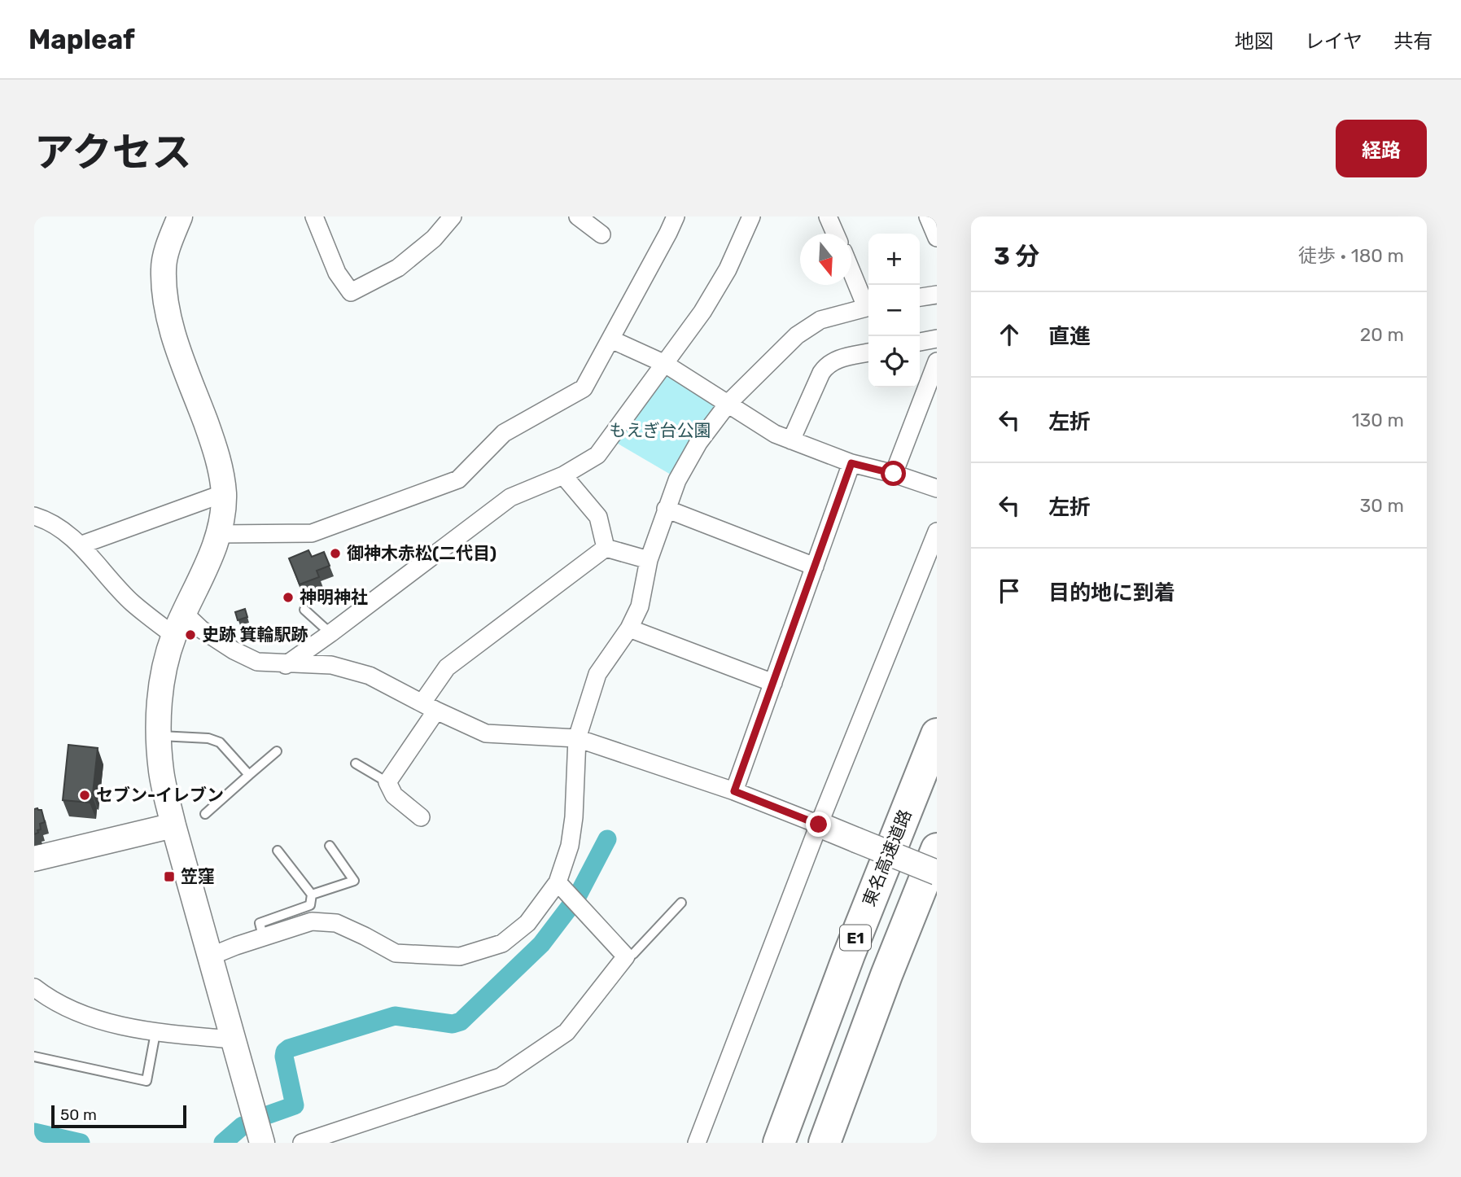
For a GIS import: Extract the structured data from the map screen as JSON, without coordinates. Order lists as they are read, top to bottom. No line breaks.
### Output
{"streets":{"highway":["東名高速道路","E1"]},"parks":["もえぎ台公園"],"places":{"other":["御神木赤松(二代目)","神明神社","史跡 箕輪駅跡","セブン-イレブン"],"transit":["笠窪"]},"scale_bar":"50 m","north":"bottom","page":{"header":"Mapleaf","nav":["地図","レイヤ","共有"],"title":"アクセス","buttons":"経路","heading":["3 分","徒歩 · 180 m"],"map_buttons":["+","−"],"list":[["直進","20 m"],["左折","130 m"],["左折","30 m"],"目的地に到着"],"scale":"50 m"}}
